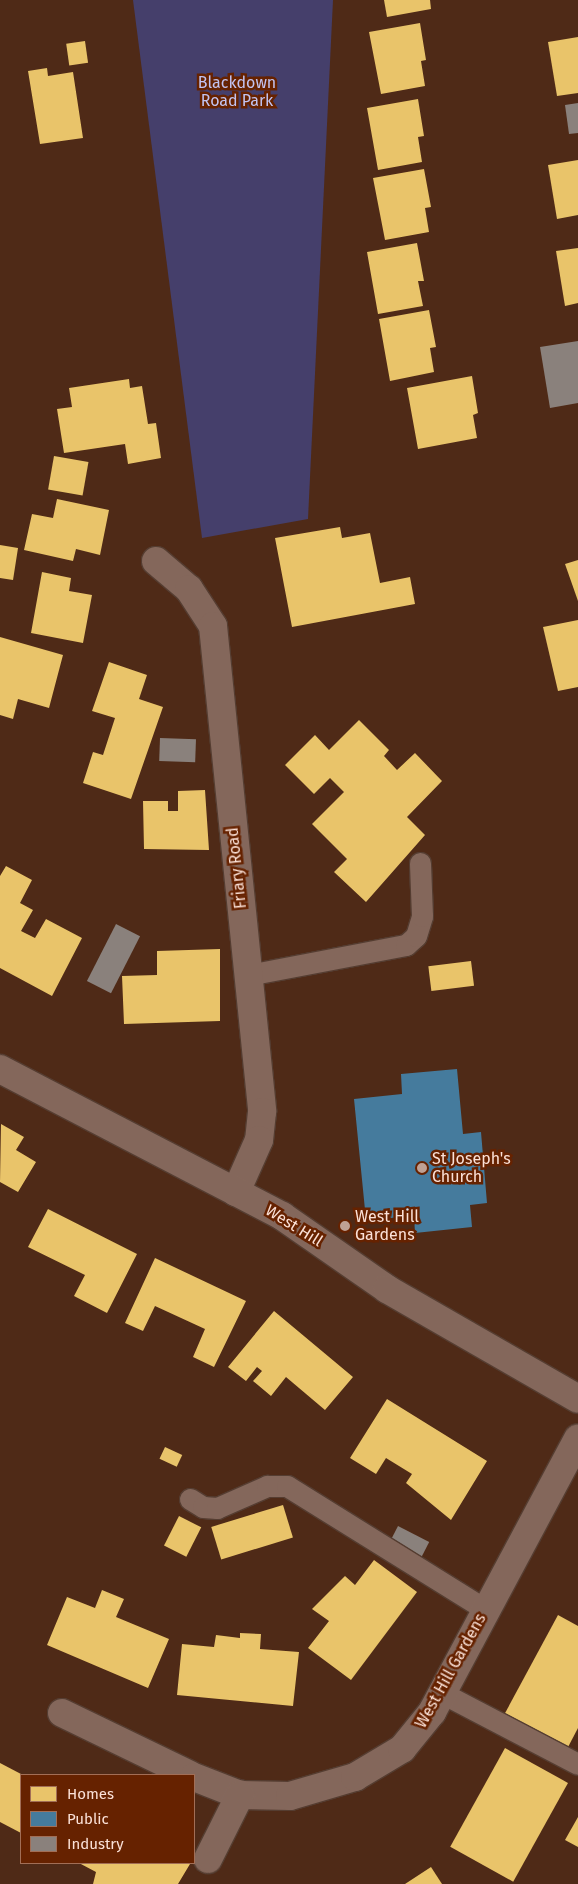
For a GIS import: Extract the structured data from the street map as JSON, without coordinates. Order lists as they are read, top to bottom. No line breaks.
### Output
{"streets":{"street":["Friary Road","West Hill","West Hill Gardens"]},"crossings":[["Friary Road","West Hill"]],"parks":["Blackdown Road Park"],"places":["St Joseph's Church","West Hill Gardens"],"legend":["Homes","Public","Industry"]}
